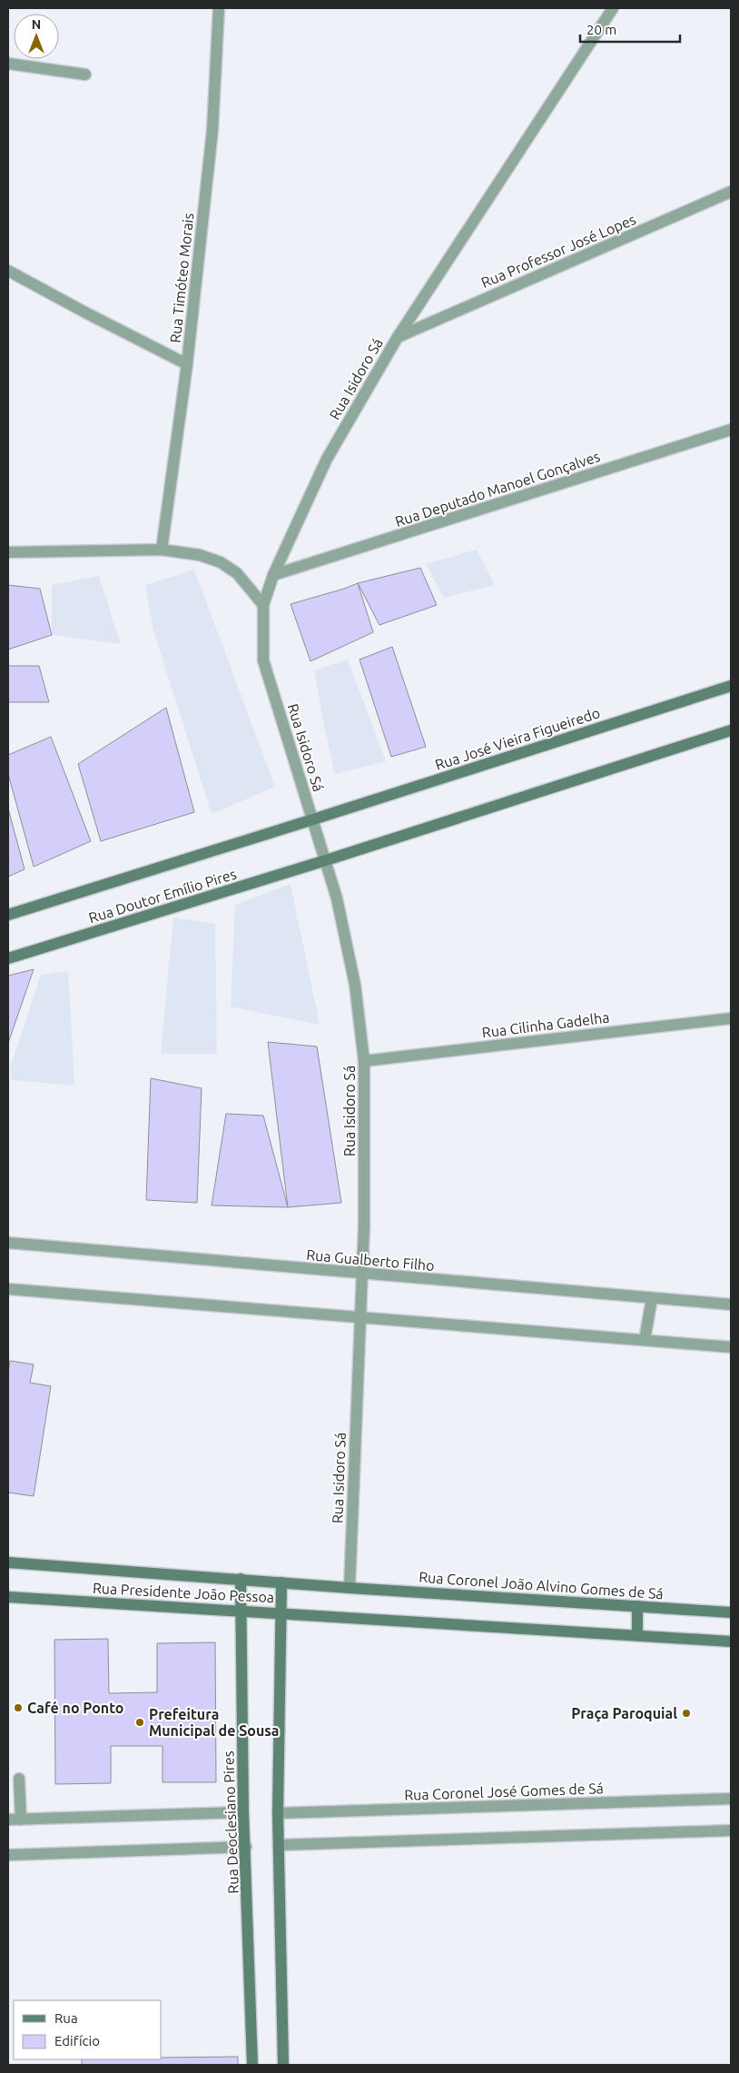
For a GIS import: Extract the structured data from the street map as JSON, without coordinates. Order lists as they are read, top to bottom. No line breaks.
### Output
{"streets":{"street":["Rua Professor José Lopes","Rua Timóteo Morais","Rua Isidoro Sá","Rua Deputado Manoel Gonçalves","Rua José Vieira Figueiredo","Rua Doutor Emílio Pires","Rua Cilinha Gadelha","Rua Gualberto Filho","Rua Coronel João Alvino Gomes de Sá","Rua Presidente João Pessoa","Rua Coronel José Gomes de Sá","Rua Deoclesiano Pires"]},"crossings":[["Rua Professor José Lopes","Rua Isidoro Sá"],["Rua Isidoro Sá","Rua Deputado Manoel Gonçalves"],["Rua Isidoro Sá","Rua José Vieira Figueiredo"],["Rua Isidoro Sá","Rua Doutor Emílio Pires"],["Rua Isidoro Sá","Rua Cilinha Gadelha"],["Rua Isidoro Sá","Rua Gualberto Filho"],["Rua Isidoro Sá","Rua Coronel João Alvino Gomes de Sá"],["Rua Isidoro Sá","Rua Presidente João Pessoa"],["Rua José Vieira Figueiredo","Rua Doutor Emílio Pires"],["Rua Coronel João Alvino Gomes de Sá","Rua Presidente João Pessoa"],["Rua Presidente João Pessoa","Rua Deoclesiano Pires"]],"places":["Café no Ponto","Praça Paroquial","Prefeitura Municipal de Sousa"],"legend":["Rua","Edifício"],"scale_bar":"20 m","north":"top"}
